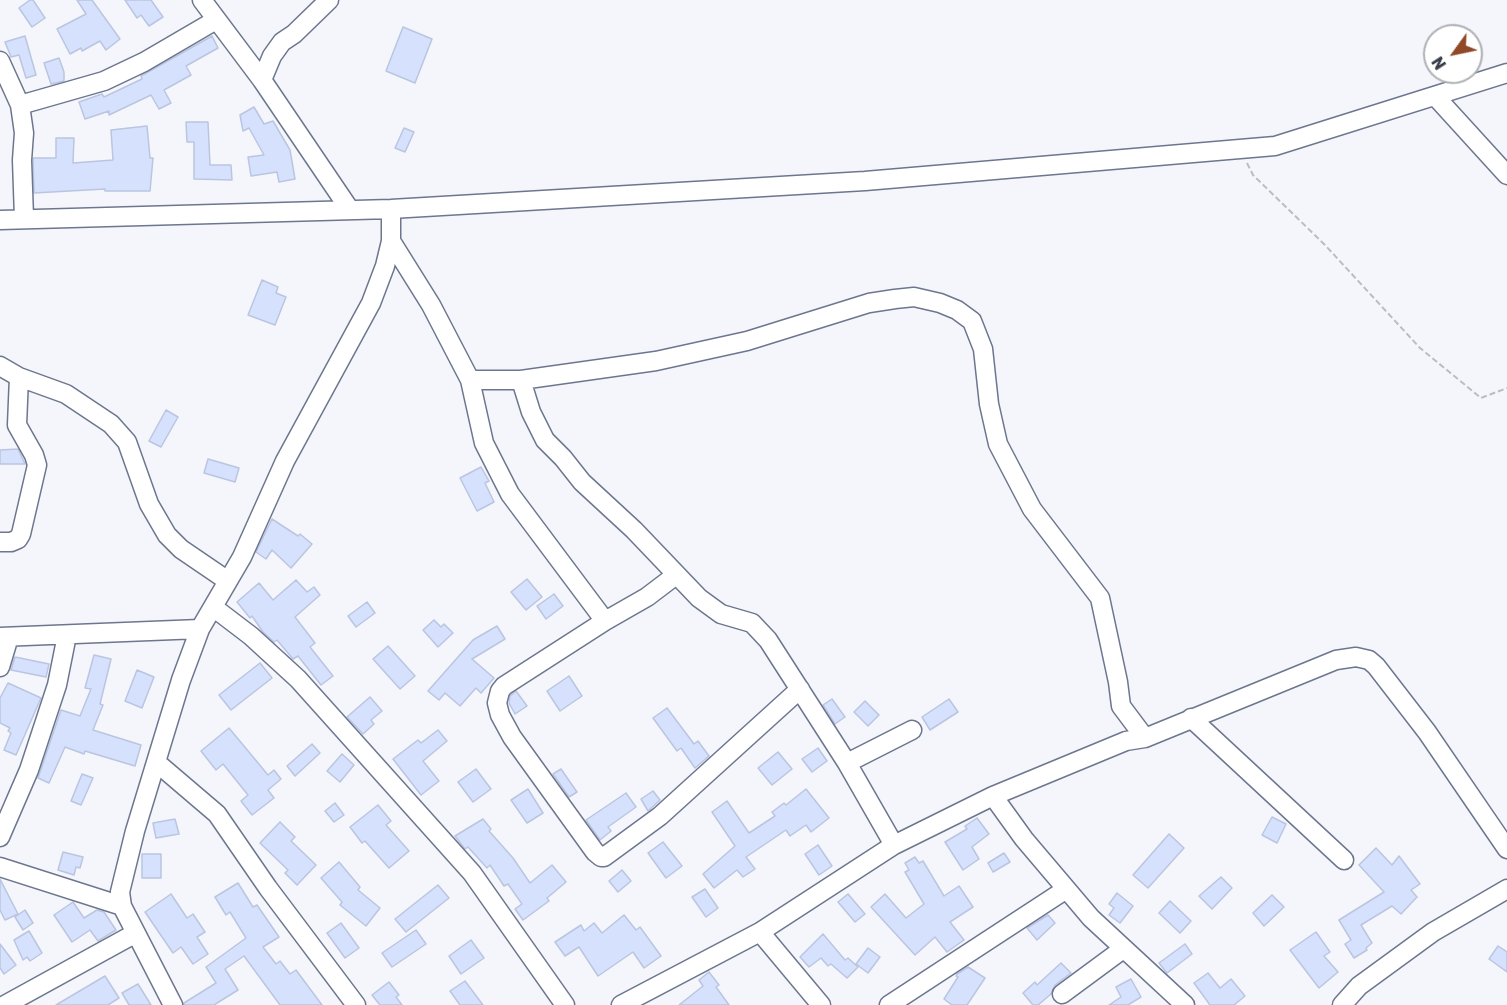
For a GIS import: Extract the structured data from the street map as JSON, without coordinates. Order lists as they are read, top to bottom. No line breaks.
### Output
{"north":"bottom left"}
